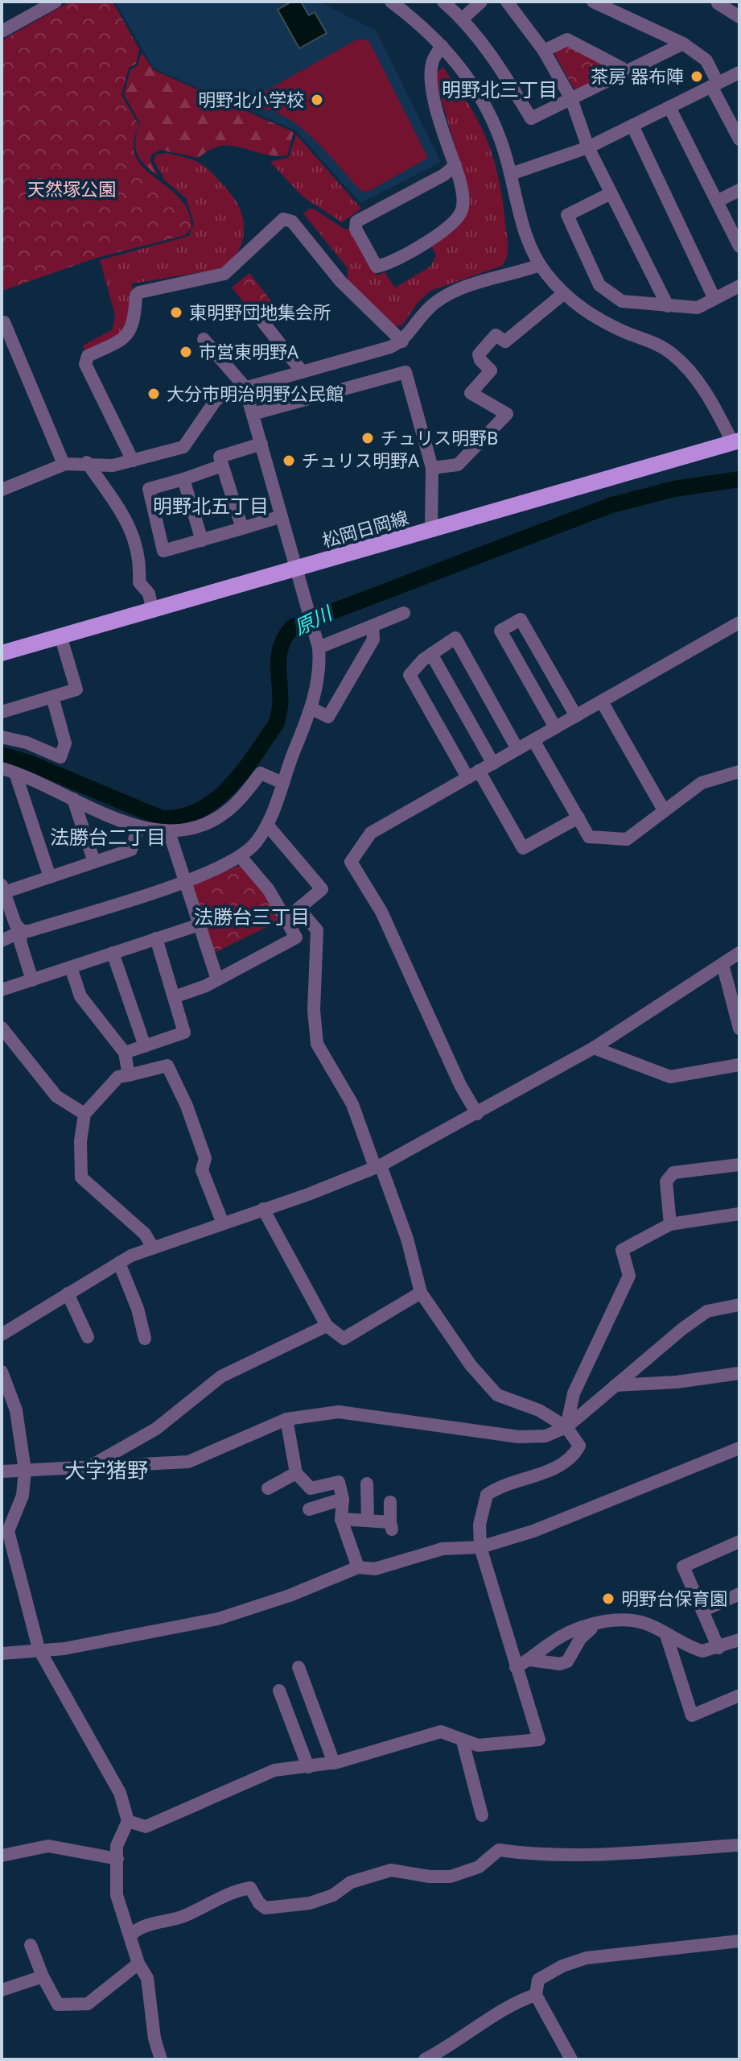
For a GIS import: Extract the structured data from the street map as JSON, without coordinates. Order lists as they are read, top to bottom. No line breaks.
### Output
{"streets":{"main road":["松岡日岡線"]},"districts":["明野北三丁目","明野北五丁目","法勝台二丁目","法勝台三丁目","大字猪野"],"water":["原川"],"parks":["天然塚公園"],"places":["茶房 器布陣","明野北小学校","東明野団地集会所","市営東明野A","大分市明治明野公民館","チュリス明野B","チュリス明野A","明野台保育園"]}
